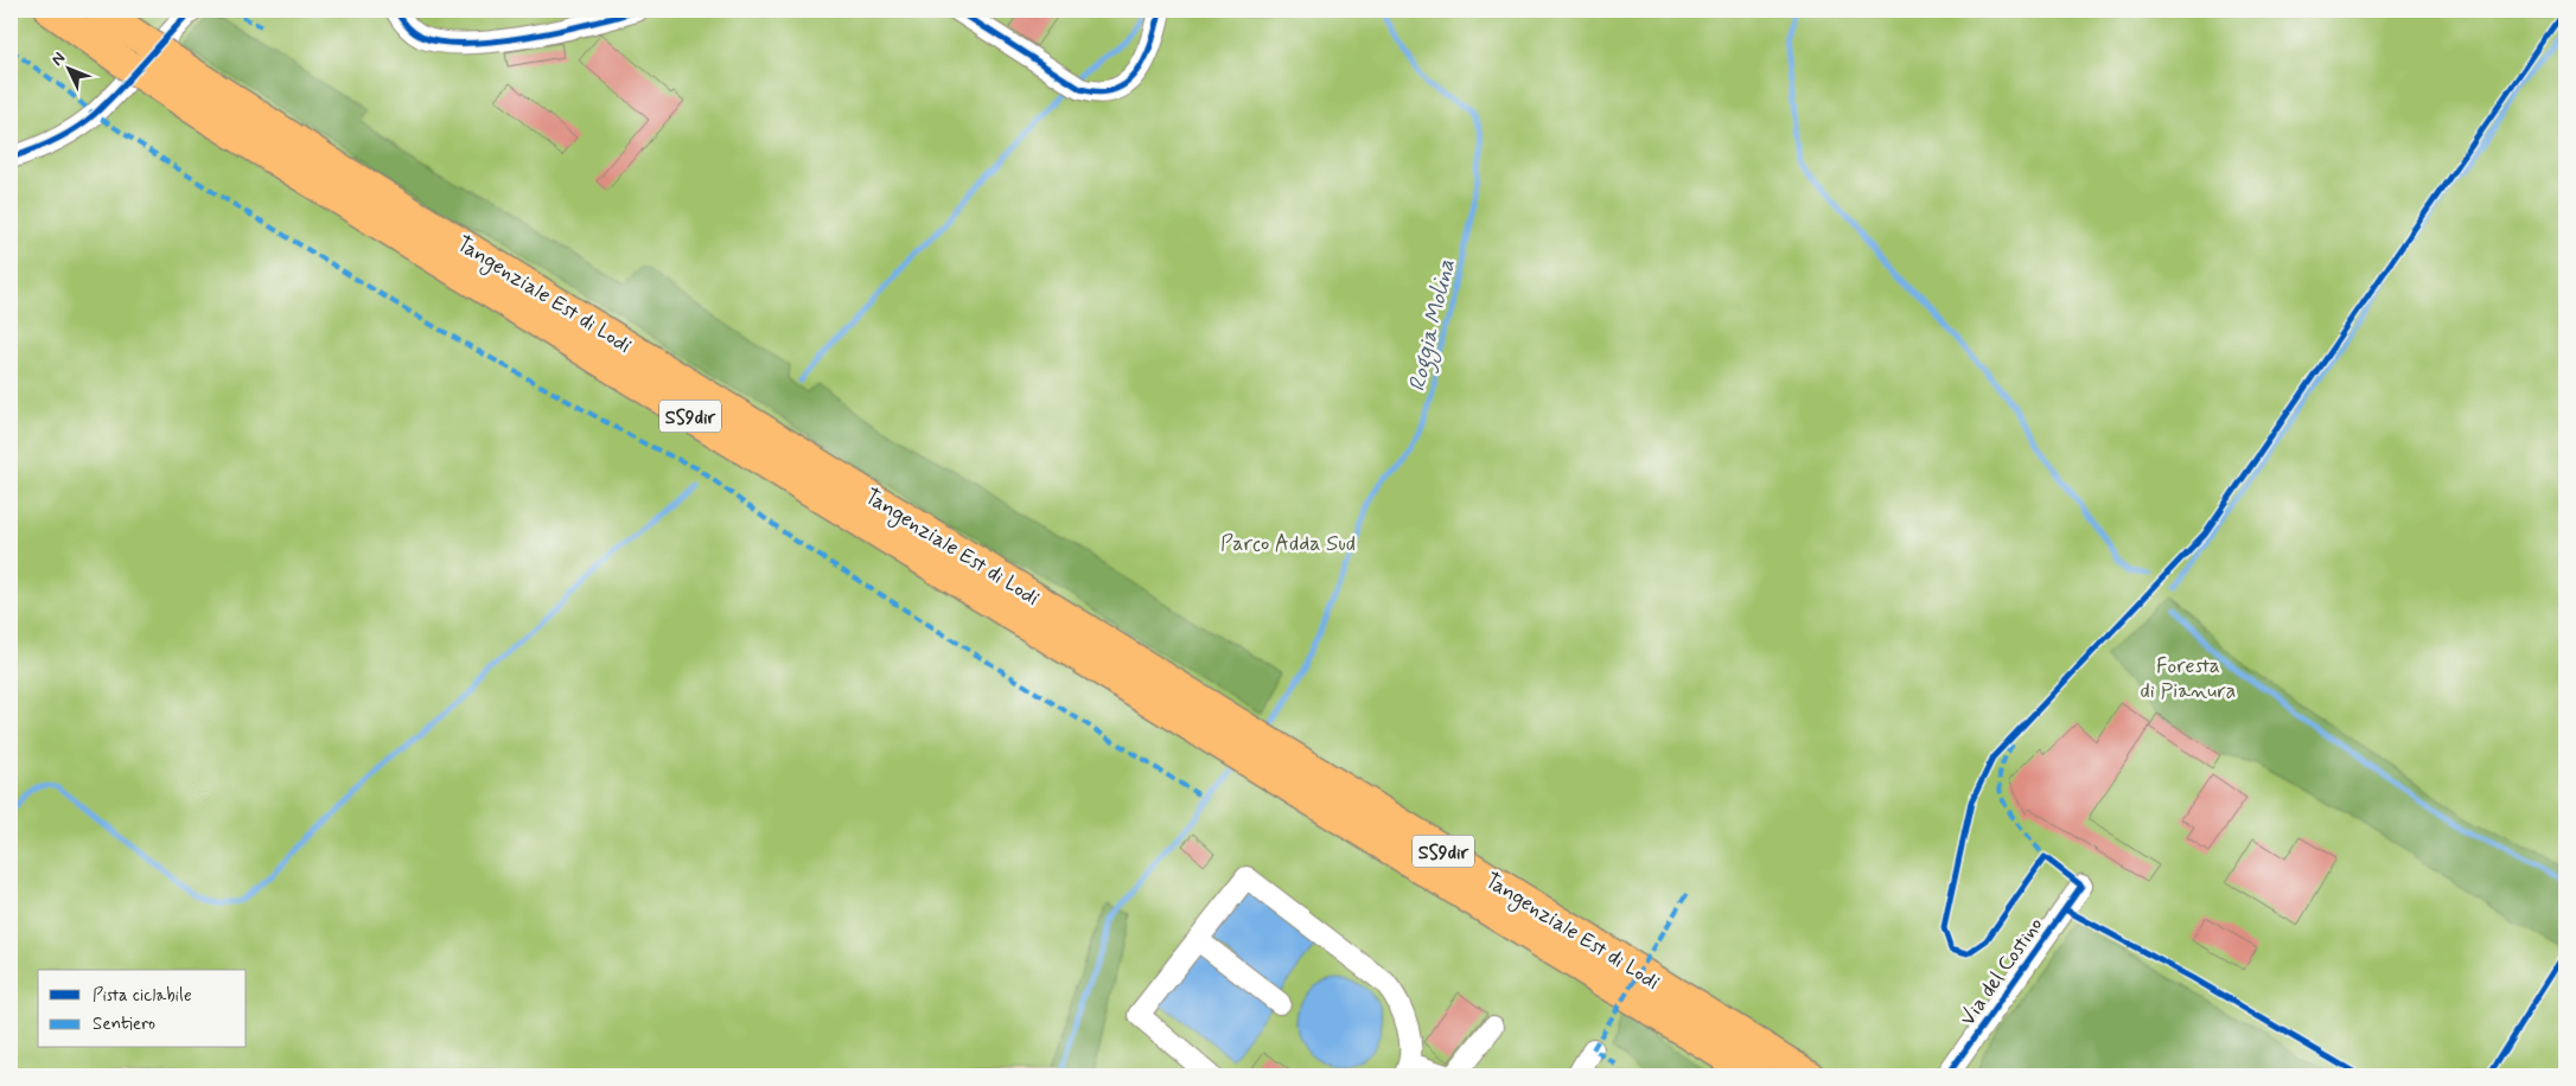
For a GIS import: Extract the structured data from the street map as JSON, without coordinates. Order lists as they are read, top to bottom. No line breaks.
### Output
{"streets":{"highway":["Tangenziale Est di Lodi","SS9dir"],"street":["Via del Costino"]},"water":["Roggia Molina"],"parks":["Parco Adda Sud","Foresta di Pianura"],"legend":["Pista ciclabile","Sentiero"],"north":"top left"}
